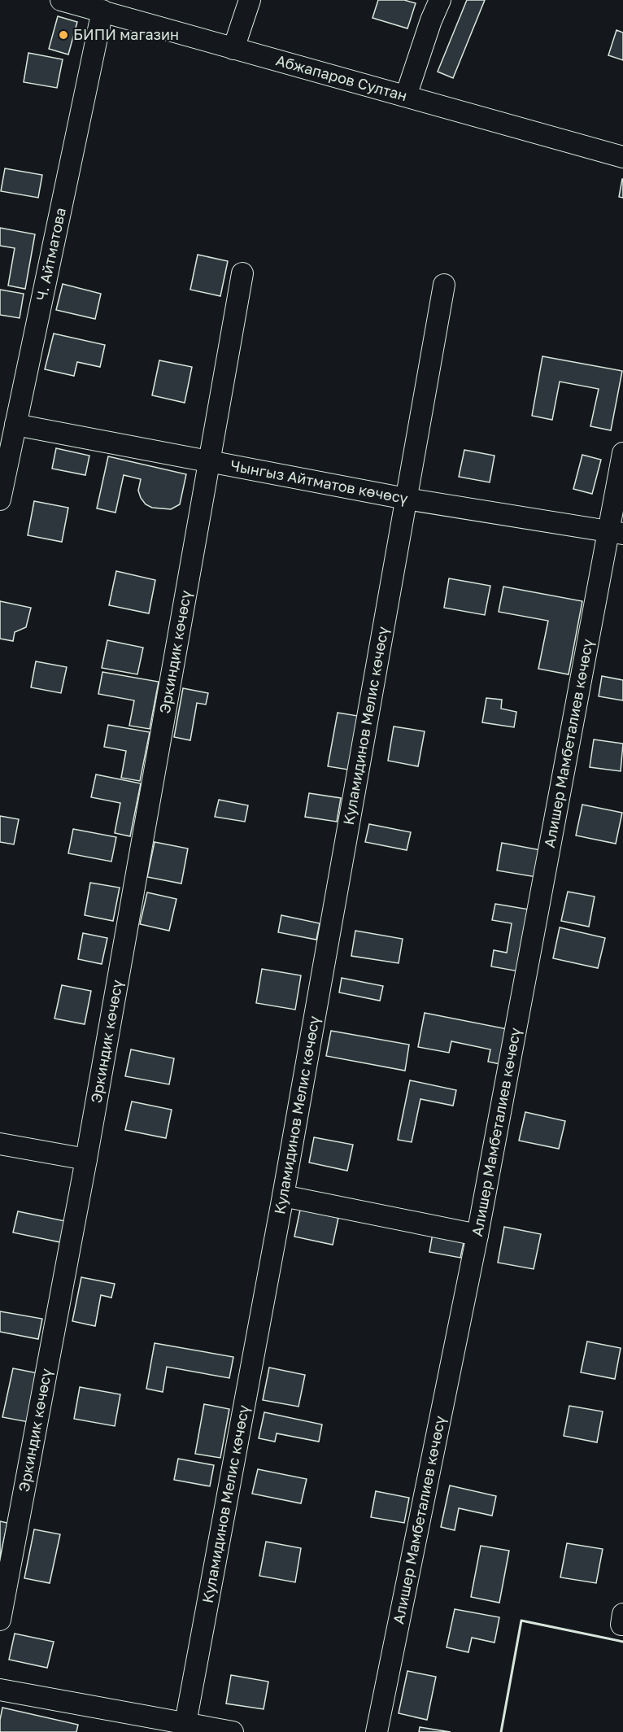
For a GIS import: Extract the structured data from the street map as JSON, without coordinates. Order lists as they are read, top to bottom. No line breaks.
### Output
{"streets":{"street":["Абжапаров Султан","Ч. Айтматова","Чынгыз Айтматов көчөсү","Эркиндик көчөсү","Куламидинов Мелис көчөсү","Алишер Мамбеталиев көчөсү"]},"crossings":[["Абжапаров Султан","Ч. Айтматова"],["Ч. Айтматова","Чынгыз Айтматов көчөсү"],["Чынгыз Айтматов көчөсү","Эркиндик көчөсү"],["Чынгыз Айтматов көчөсү","Куламидинов Мелис көчөсү"],["Чынгыз Айтматов көчөсү","Алишер Мамбеталиев көчөсү"]],"places":["БИПИ магазин"]}
